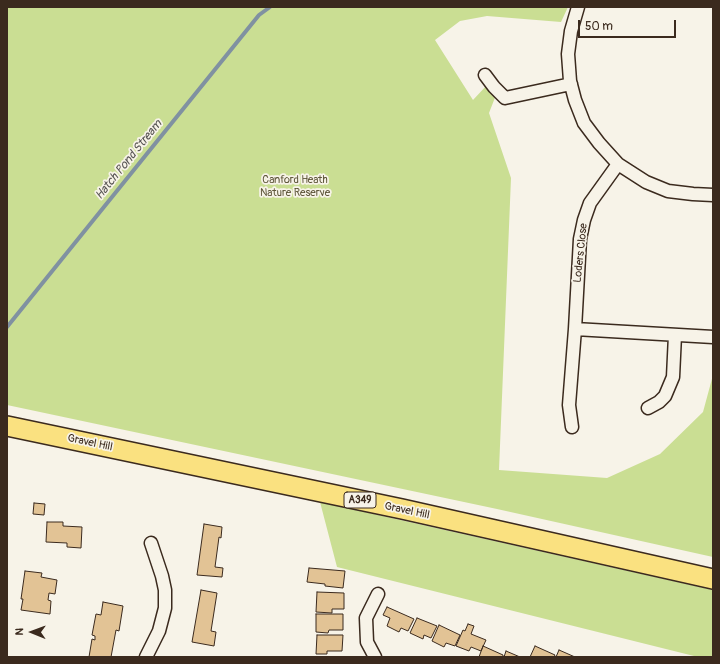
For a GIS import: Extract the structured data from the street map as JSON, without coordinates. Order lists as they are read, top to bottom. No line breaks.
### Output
{"streets":{"main road":["Gravel Hill","A349"],"street":["Loders Close"]},"water":["Hatch Pond Stream"],"parks":["Canford Heath Nature Reserve"],"scale_bar":"50 m","north":"left"}
